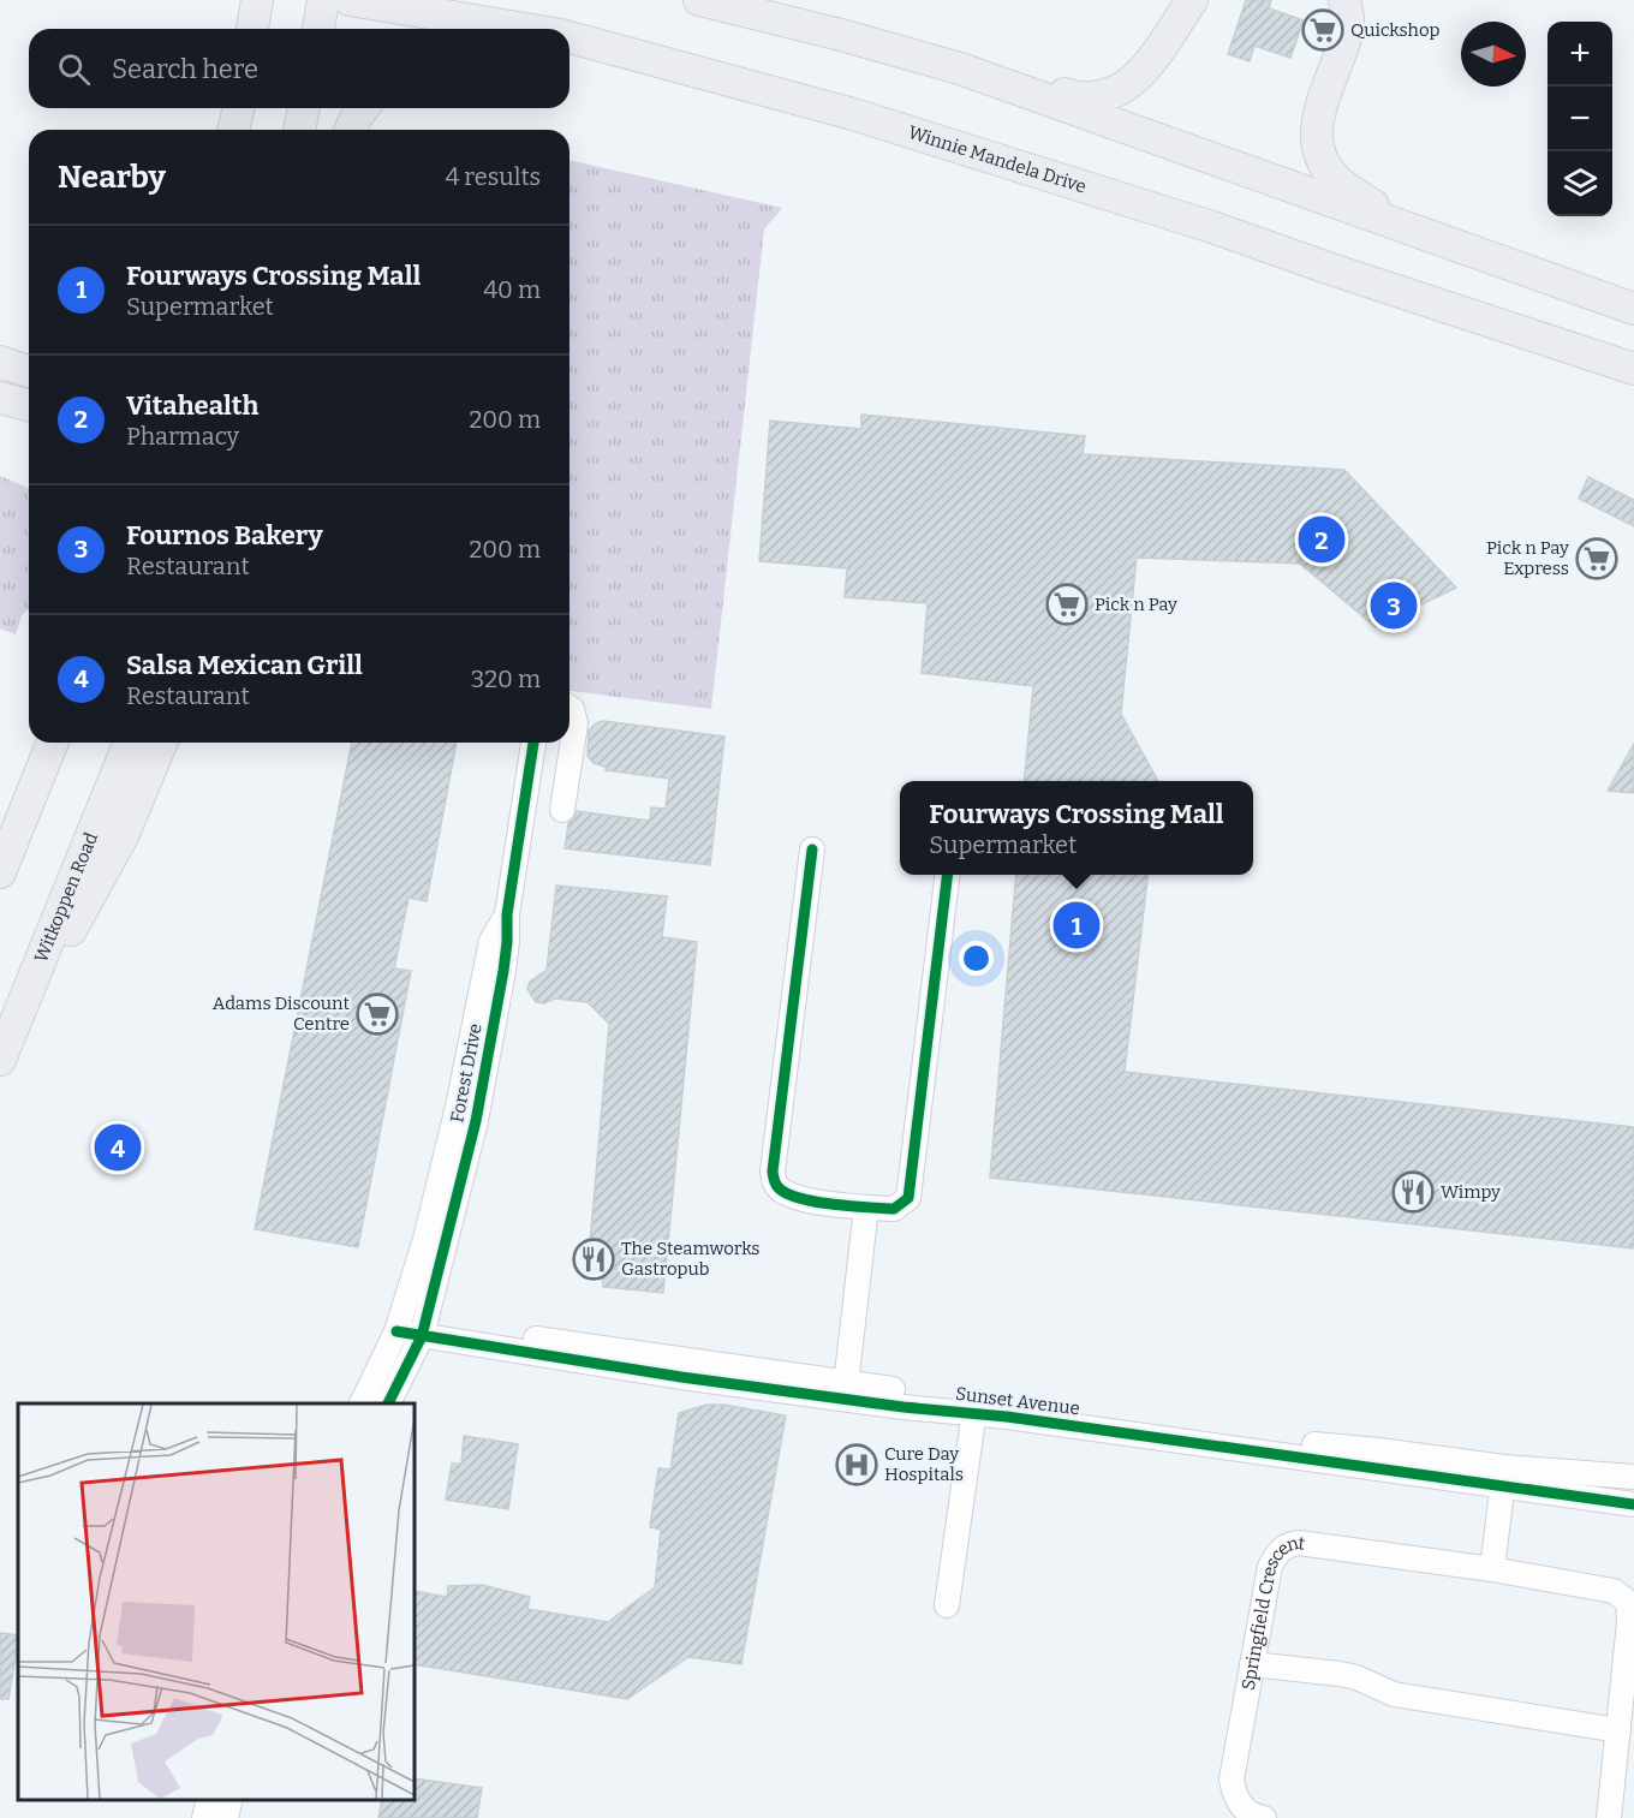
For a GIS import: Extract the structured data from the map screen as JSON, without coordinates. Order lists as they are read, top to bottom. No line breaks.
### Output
{"streets":{"main road":["Winnie Mandela Drive","Witkoppen Road"],"street":["Forest Drive","Sunset Avenue","Springfield Crescent"]},"crossings":[["Forest Drive","Sunset Avenue"]],"places":{"supermarket":["Quickshop","Pick n Pay Express","Pick n Pay","Adams Discount Centre"],"restaurant":["Wimpy","The Steamworks Gastropub"],"hospital":["Cure Day Hospitals"]},"north":"right","page":{"map_buttons":["+","−"],"search":"Search here","heading":["Nearby","4 results"],"list":[{"mark":"1","name":"Fourways Crossing Mall","note":"Supermarket","value":"40 m"},{"mark":"2","name":"Vitahealth","note":"Pharmacy","value":"200 m"},{"mark":"3","name":"Fournos Bakery","note":"Restaurant","value":"200 m"},{"mark":"4","name":"Salsa Mexican Grill","note":"Restaurant","value":"320 m"}],"pins":["2","3","1","4"],"popup":["Fourways Crossing Mall","Supermarket"]}}
